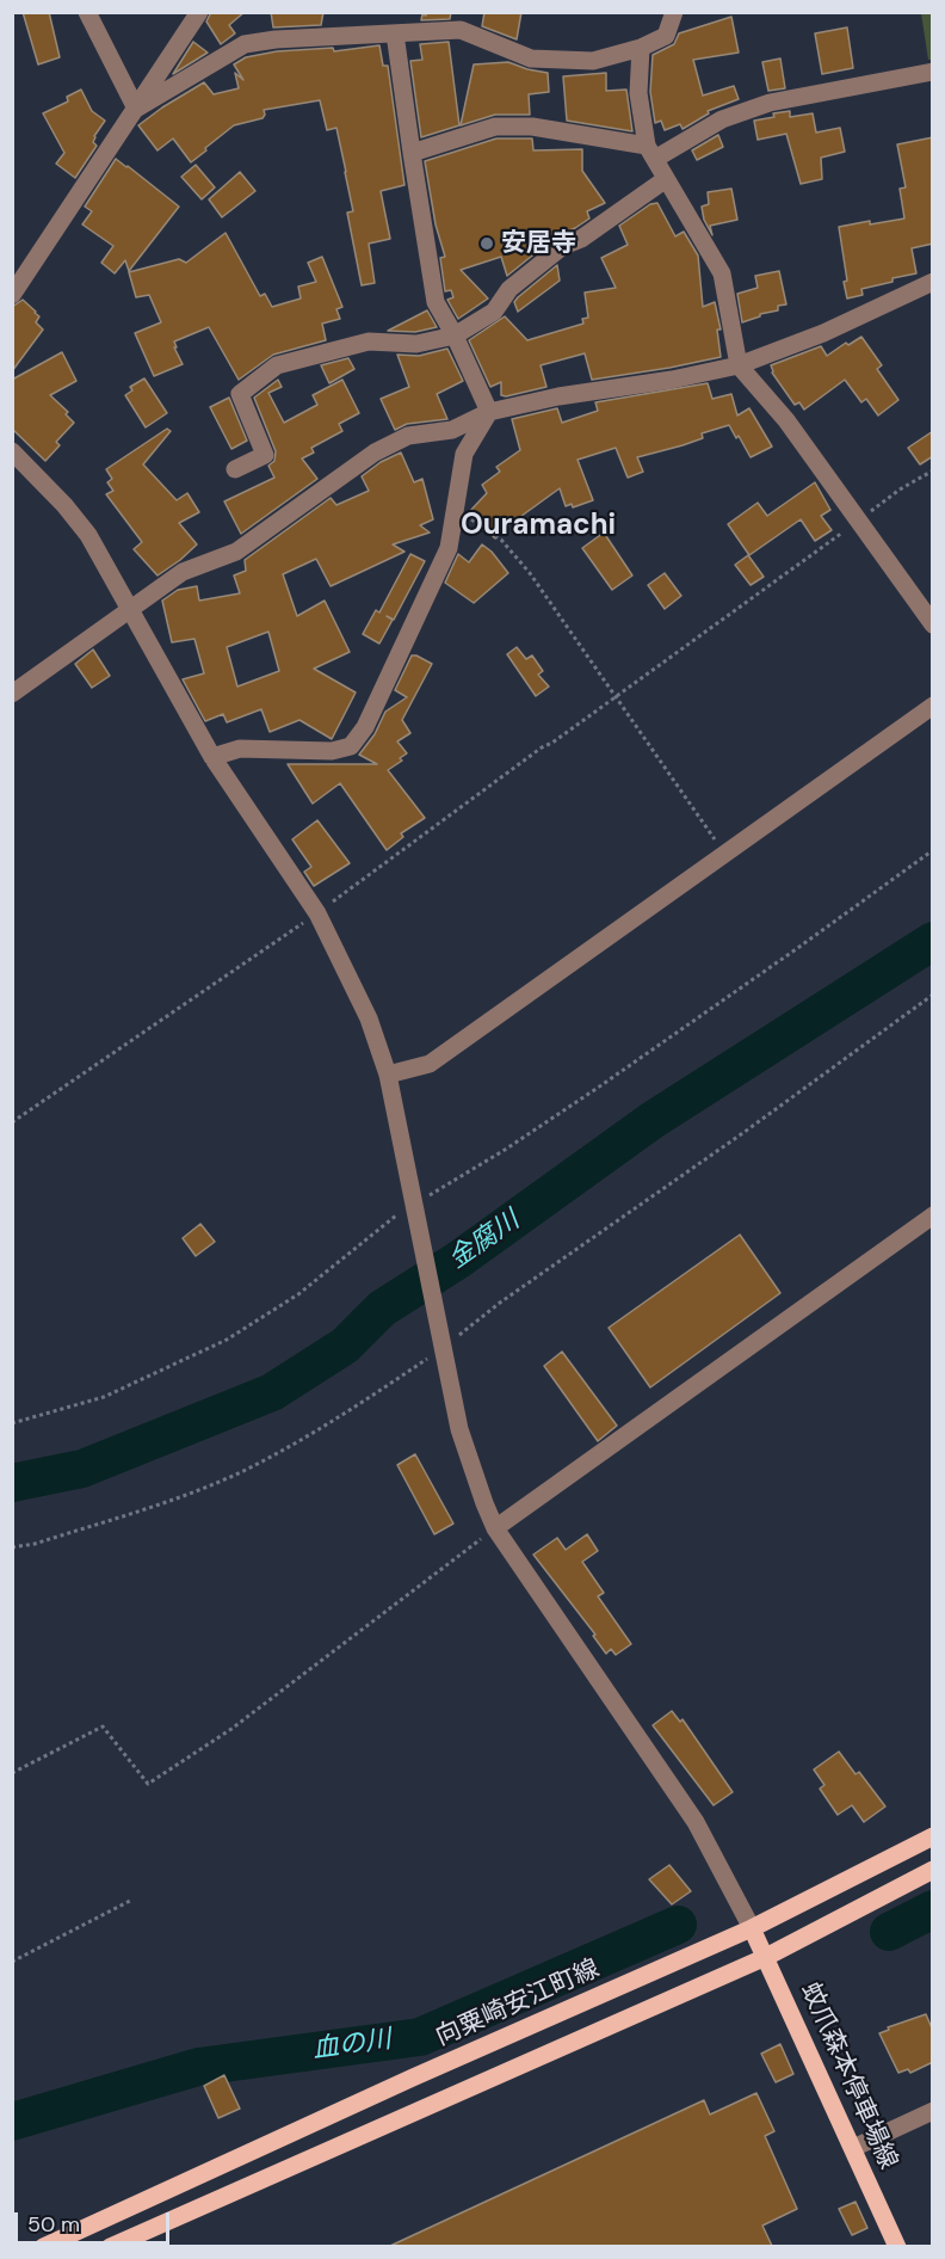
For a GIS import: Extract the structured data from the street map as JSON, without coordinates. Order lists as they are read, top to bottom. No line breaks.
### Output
{"streets":{"main road":["向粟崎安江町線","蚊爪森本停車場線"]},"crossings":[["向粟崎安江町線","蚊爪森本停車場線"]],"districts":["Ouramachi"],"water":["金腐川","血の川"],"places":["安居寺"],"scale_bar":"50 m"}
